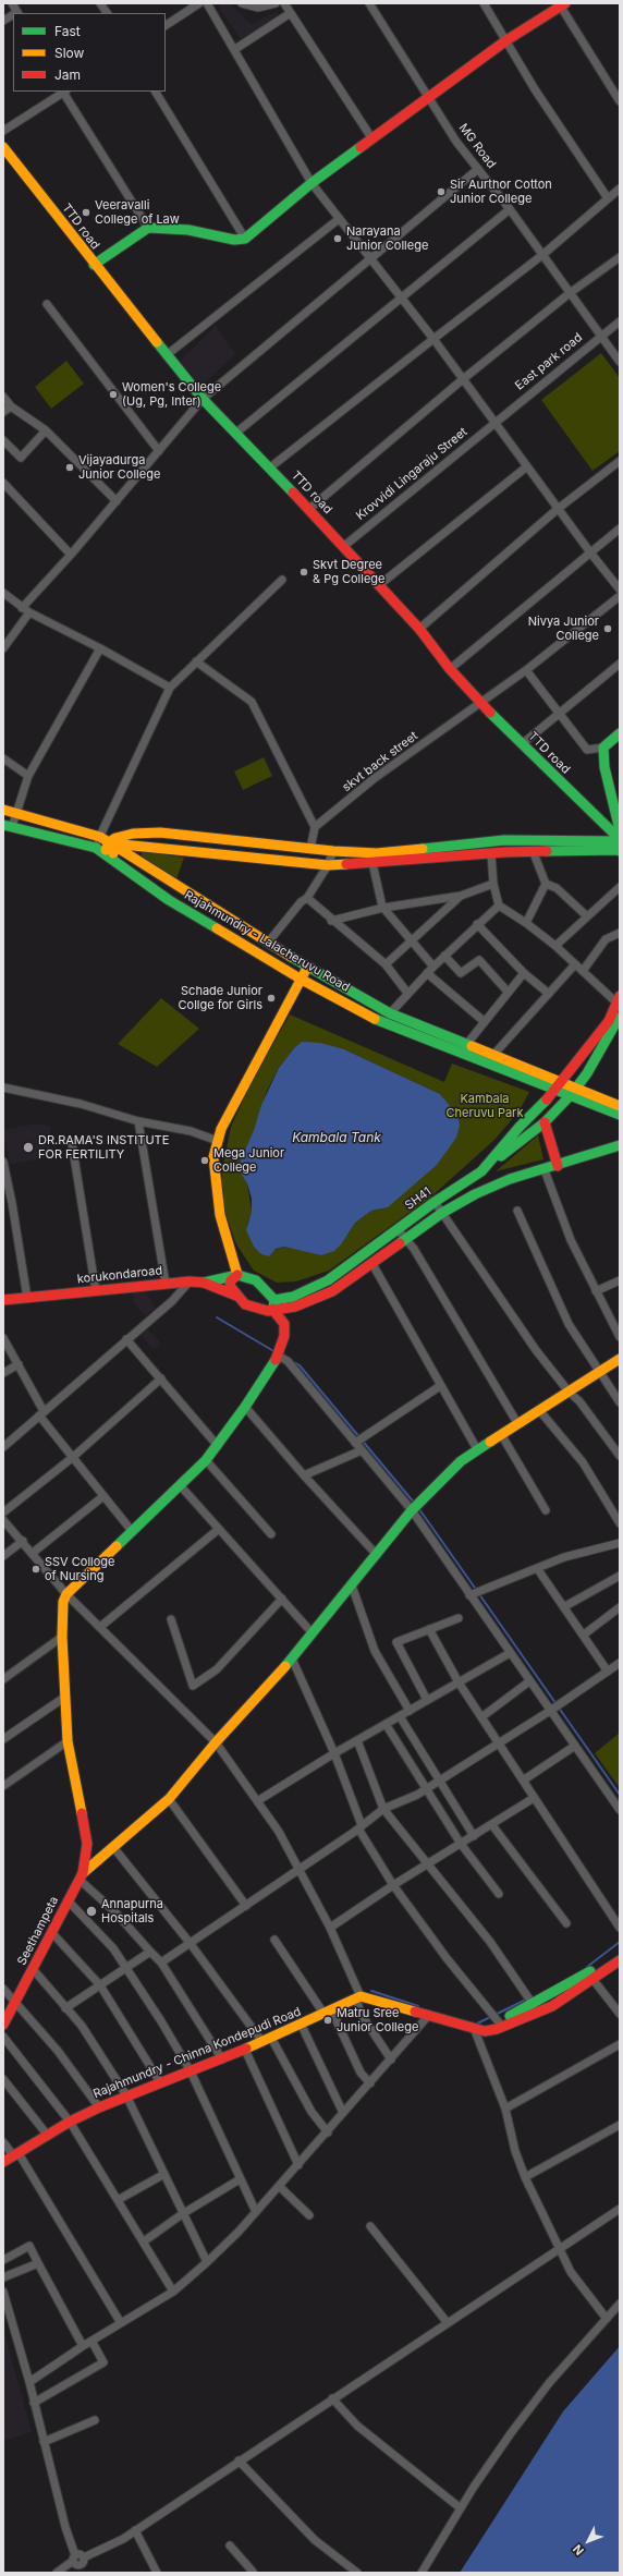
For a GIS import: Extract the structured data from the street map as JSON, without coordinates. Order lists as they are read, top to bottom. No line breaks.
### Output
{"streets":{"street":["MG Road","TTD road","East park road","Krovvidi Lingaraju Street","skvt back street","Rajahmundry - Lalacheruvu Road","SH41","korukondaroad","Seethampeta","Rajahmundry - Chinna Kondepudi Road"]},"crossings":[["MG Road","East park road"],["TTD road","Krovvidi Lingaraju Street"],["TTD road","skvt back street"],["East park road","Krovvidi Lingaraju Street"],["Rajahmundry - Lalacheruvu Road","SH41"],["SH41","korukondaroad"]],"water":["Kambala Tank"],"parks":["Kambala Cheruvu Park"],"places":["Sir Aurthor Cotton Junior College","Veeravalli College of Law","Narayana Junior College","Women's College (Ug, Pg, Inter)","Vijayadurga Junior College","Skvt Degree & Pg College","Nivya Junior College","Schade Junior Collge for Girls","DR.RAMA'S INSTITUTE FOR FERTILITY","Mega Junior College","SSV Colloge of Nursing","Annapurna Hospitals","Matru Sree Junior College"],"legend":["Fast","Slow","Jam"],"north":"bottom left"}
